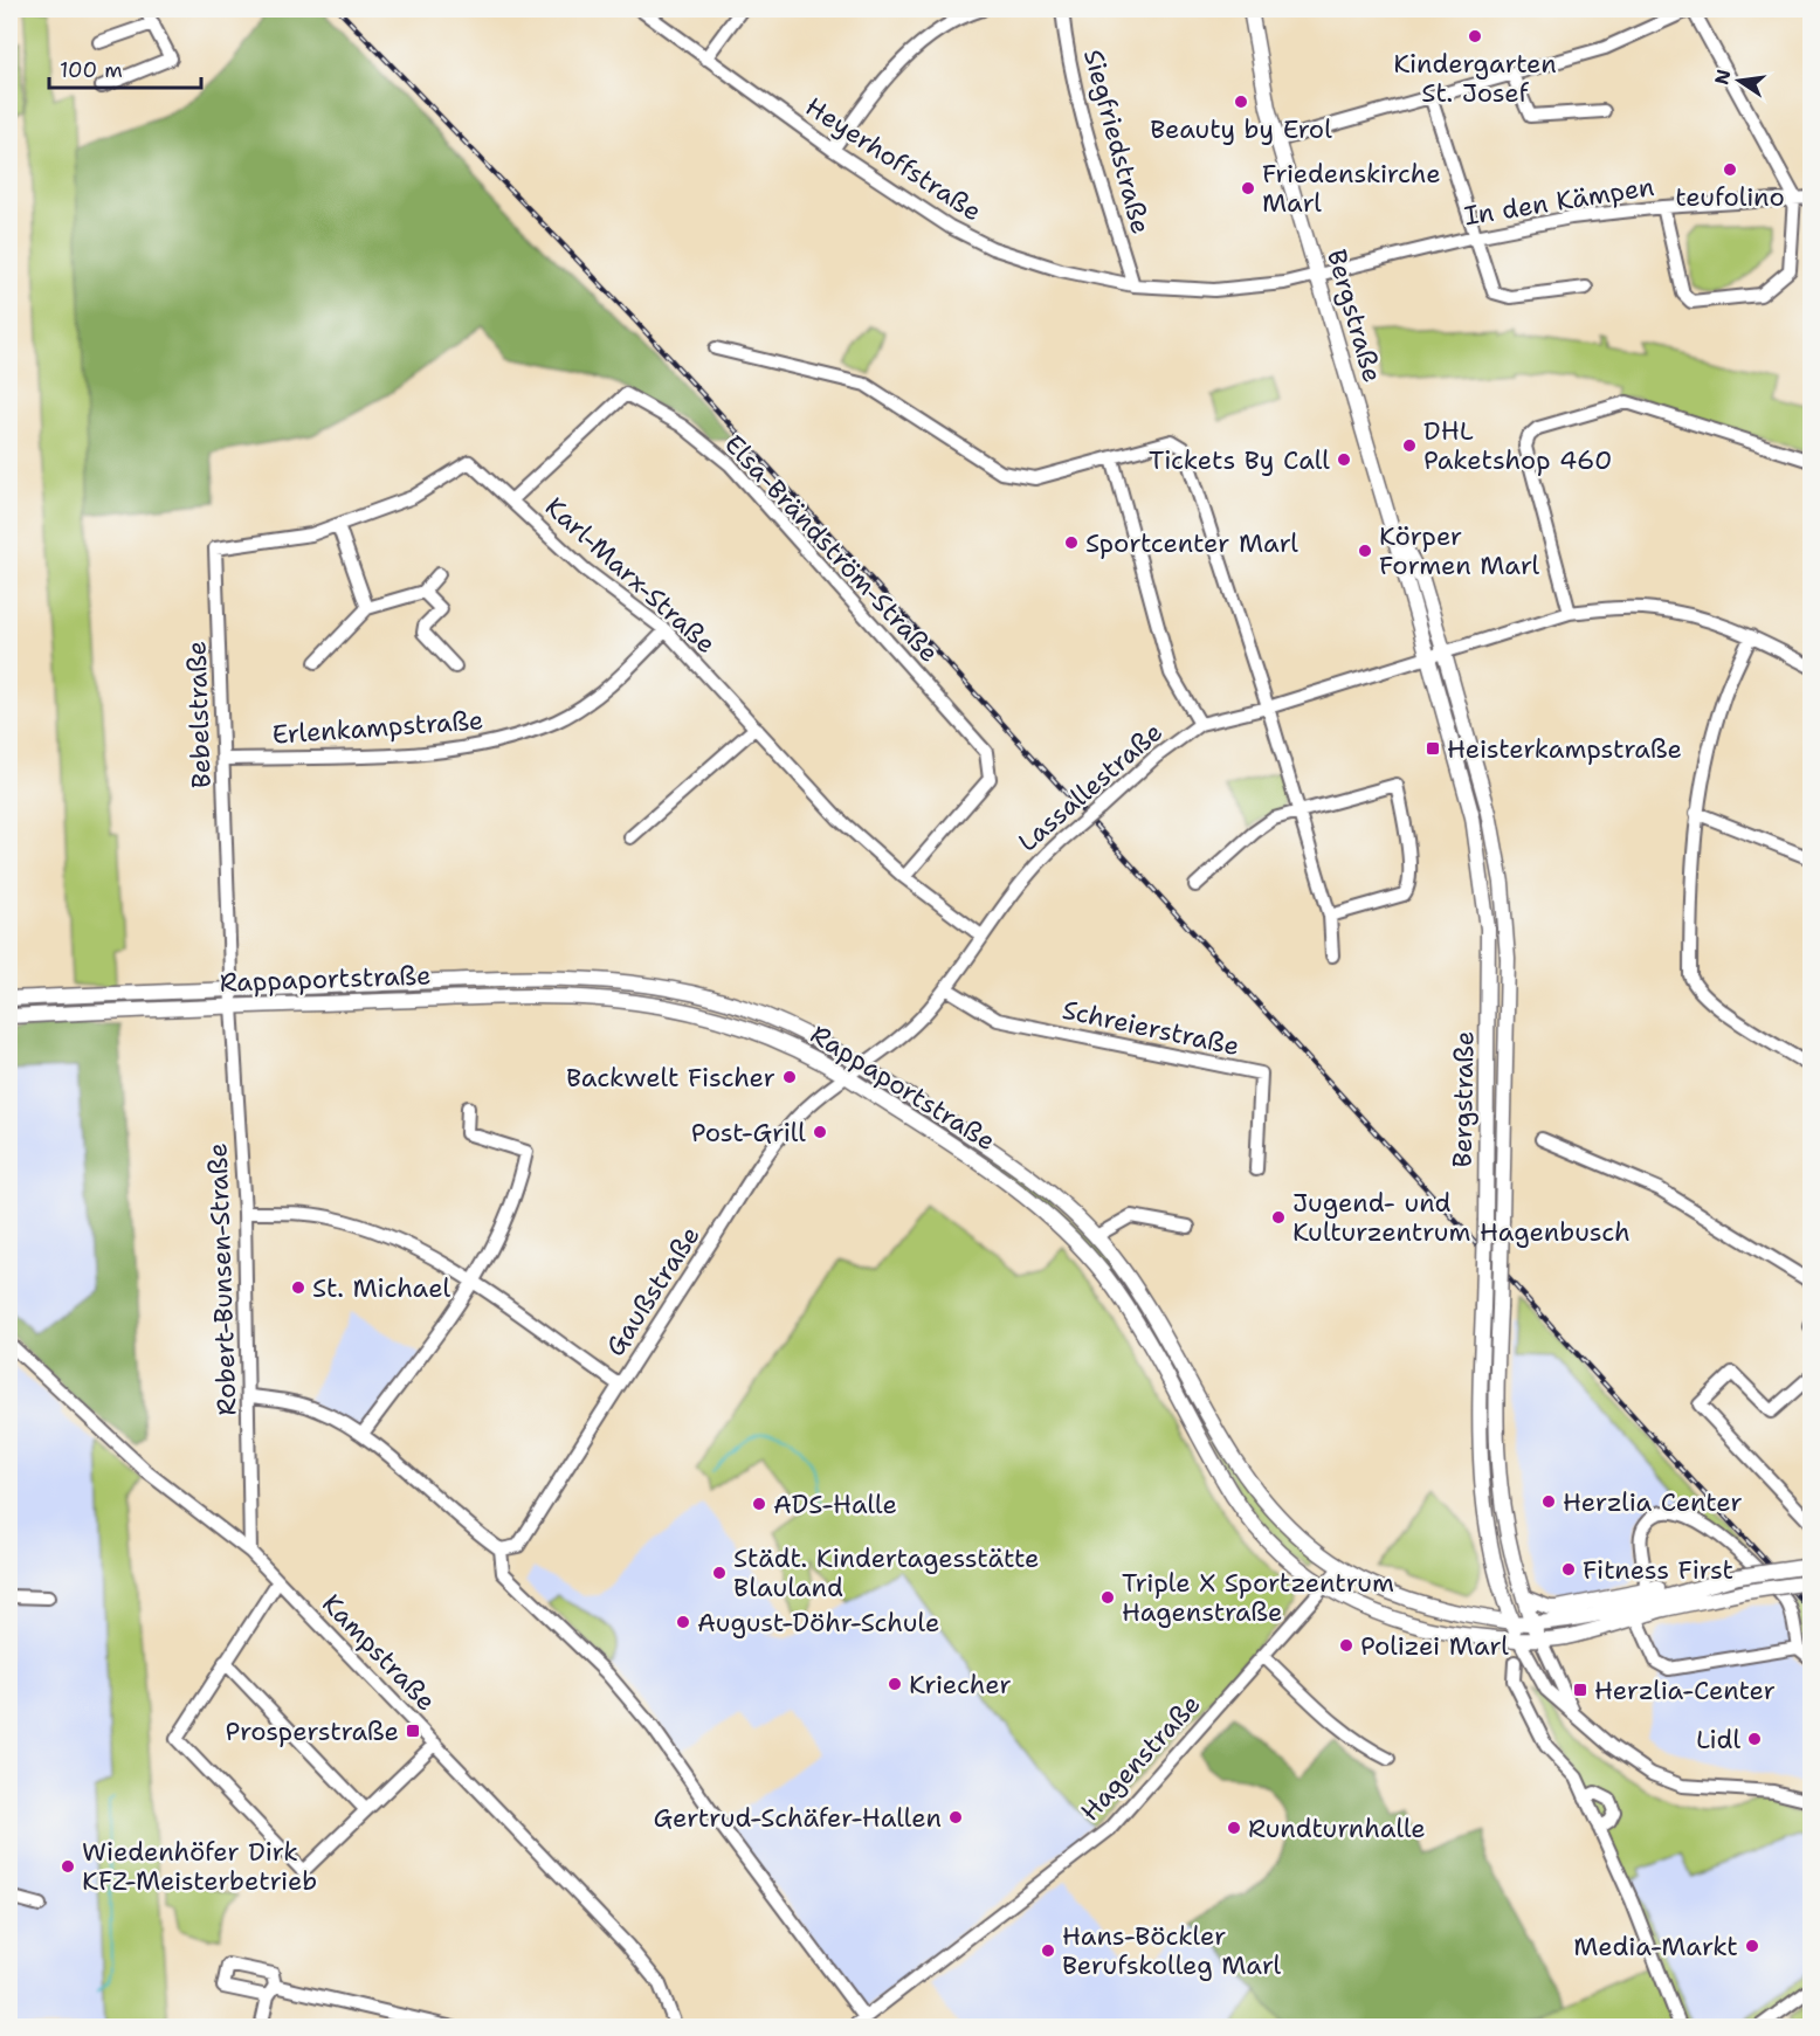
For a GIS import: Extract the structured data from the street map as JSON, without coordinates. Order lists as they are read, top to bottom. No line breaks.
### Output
{"streets":{"main road":["Bergstraße","Rappaportstraße"],"street":["Siegfriedstraße","Heyerhoffstraße","In den Kämpen","Elsa-Brändström-Straße","Karl-Marx-Straße","Bebelstraße","Erlenkampstraße","Lassallestraße","Schreierstraße","Robert-Bunsen-Straße","Gaußstraße","Kampstraße","Hagenstraße"]},"crossings":[["Siegfriedstraße","Heyerhoffstraße"],["Heyerhoffstraße","In den Kämpen"],["Heyerhoffstraße","Bergstraße"],["In den Kämpen","Bergstraße"],["Bergstraße","Lassallestraße"],["Bergstraße","Rappaportstraße"],["Elsa-Brändström-Straße","Karl-Marx-Straße"],["Karl-Marx-Straße","Bebelstraße"],["Karl-Marx-Straße","Erlenkampstraße"],["Karl-Marx-Straße","Lassallestraße"],["Bebelstraße","Erlenkampstraße"],["Bebelstraße","Rappaportstraße"],["Bebelstraße","Robert-Bunsen-Straße"],["Lassallestraße","Rappaportstraße"],["Lassallestraße","Schreierstraße"],["Lassallestraße","Gaußstraße"],["Rappaportstraße","Robert-Bunsen-Straße"],["Rappaportstraße","Gaußstraße"],["Rappaportstraße","Hagenstraße"],["Robert-Bunsen-Straße","Kampstraße"]],"places":{"other":["Kindergarten St. Josef","Beauty by Erol","teufolino","Friedenskirche Marl","DHL Paketshop 460","Tickets By Call","Sportcenter Marl","Körper Formen Marl","Backwelt Fischer","Post-Grill","Jugend- und Kulturzentrum Hagenbusch","St. Michael","Herzlia Center","ADS-Halle","Fitness First","Städt. Kindertagesstätte Blauland","Triple X Sportzentrum Hagenstraße","August-Döhr-Schule","Polizei Marl","Kriecher","Lidl","Gertrud-Schäfer-Hallen","Rundturnhalle","Wiedenhöfer Dirk KFZ-Meisterbetrieb","Media-Markt","Hans-Böckler Berufskolleg Marl"],"transit":["Heisterkampstraße","Herzlia-Center","Prosperstraße"]},"scale_bar":"100 m","north":"left"}
